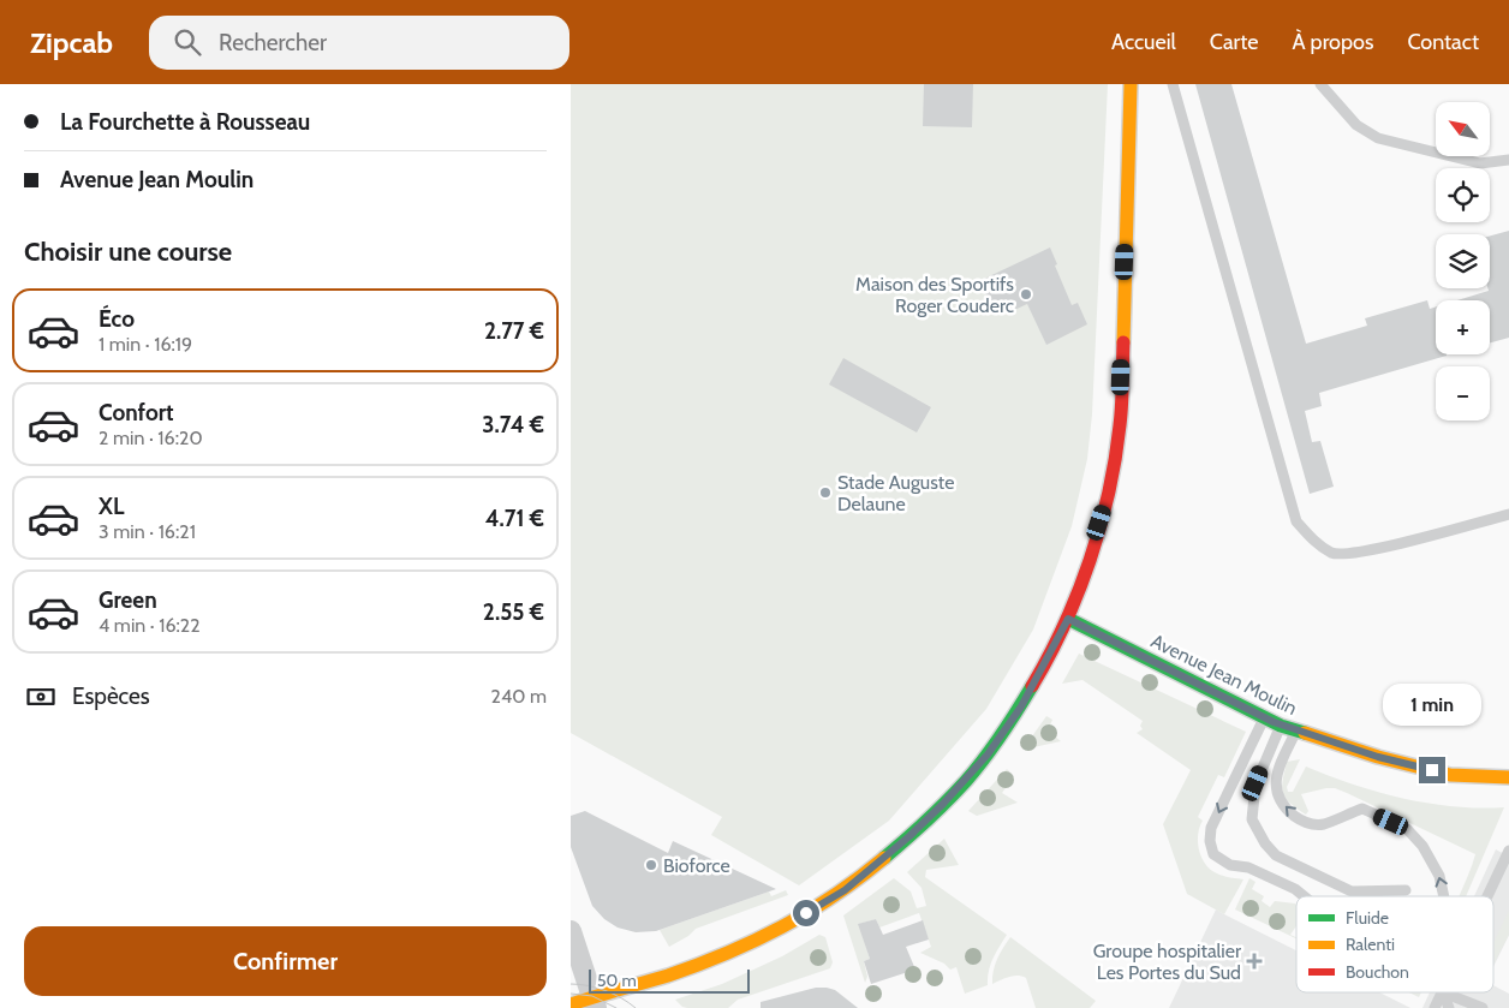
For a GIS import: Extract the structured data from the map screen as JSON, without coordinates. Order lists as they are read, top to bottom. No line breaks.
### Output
{"streets":{"street":["Avenue Jean Moulin"]},"places":{"other":["Maison des Sportifs Roger Couderc","Stade Auguste Delaune","Bioforce"],"health":["Groupe hospitalier Les Portes du Sud"]},"legend":["Fluide","Ralenti","Bouchon"],"scale_bar":"50 m","north":"top left","page":{"header":"Zipcab","search":"Rechercher","nav":["Accueil","Carte","À propos","Contact"],"banner":["La Fourchette à Rousseau","Avenue Jean Moulin"],"map_buttons":["+","−"],"heading":"Choisir une course","list":[{"name":"Éco","note":"1 min · 16:19","value":"2.77 €"},{"name":"Confort","note":"2 min · 16:20","value":"3.74 €"},{"name":"XL","note":"3 min · 16:21","value":"4.71 €"},{"name":"Green","note":"4 min · 16:22","value":"2.55 €"}],"pay":["Espèces","240 m"],"bubble":"1 min","buttons":"Confirmer","scale":"50 m"}}
